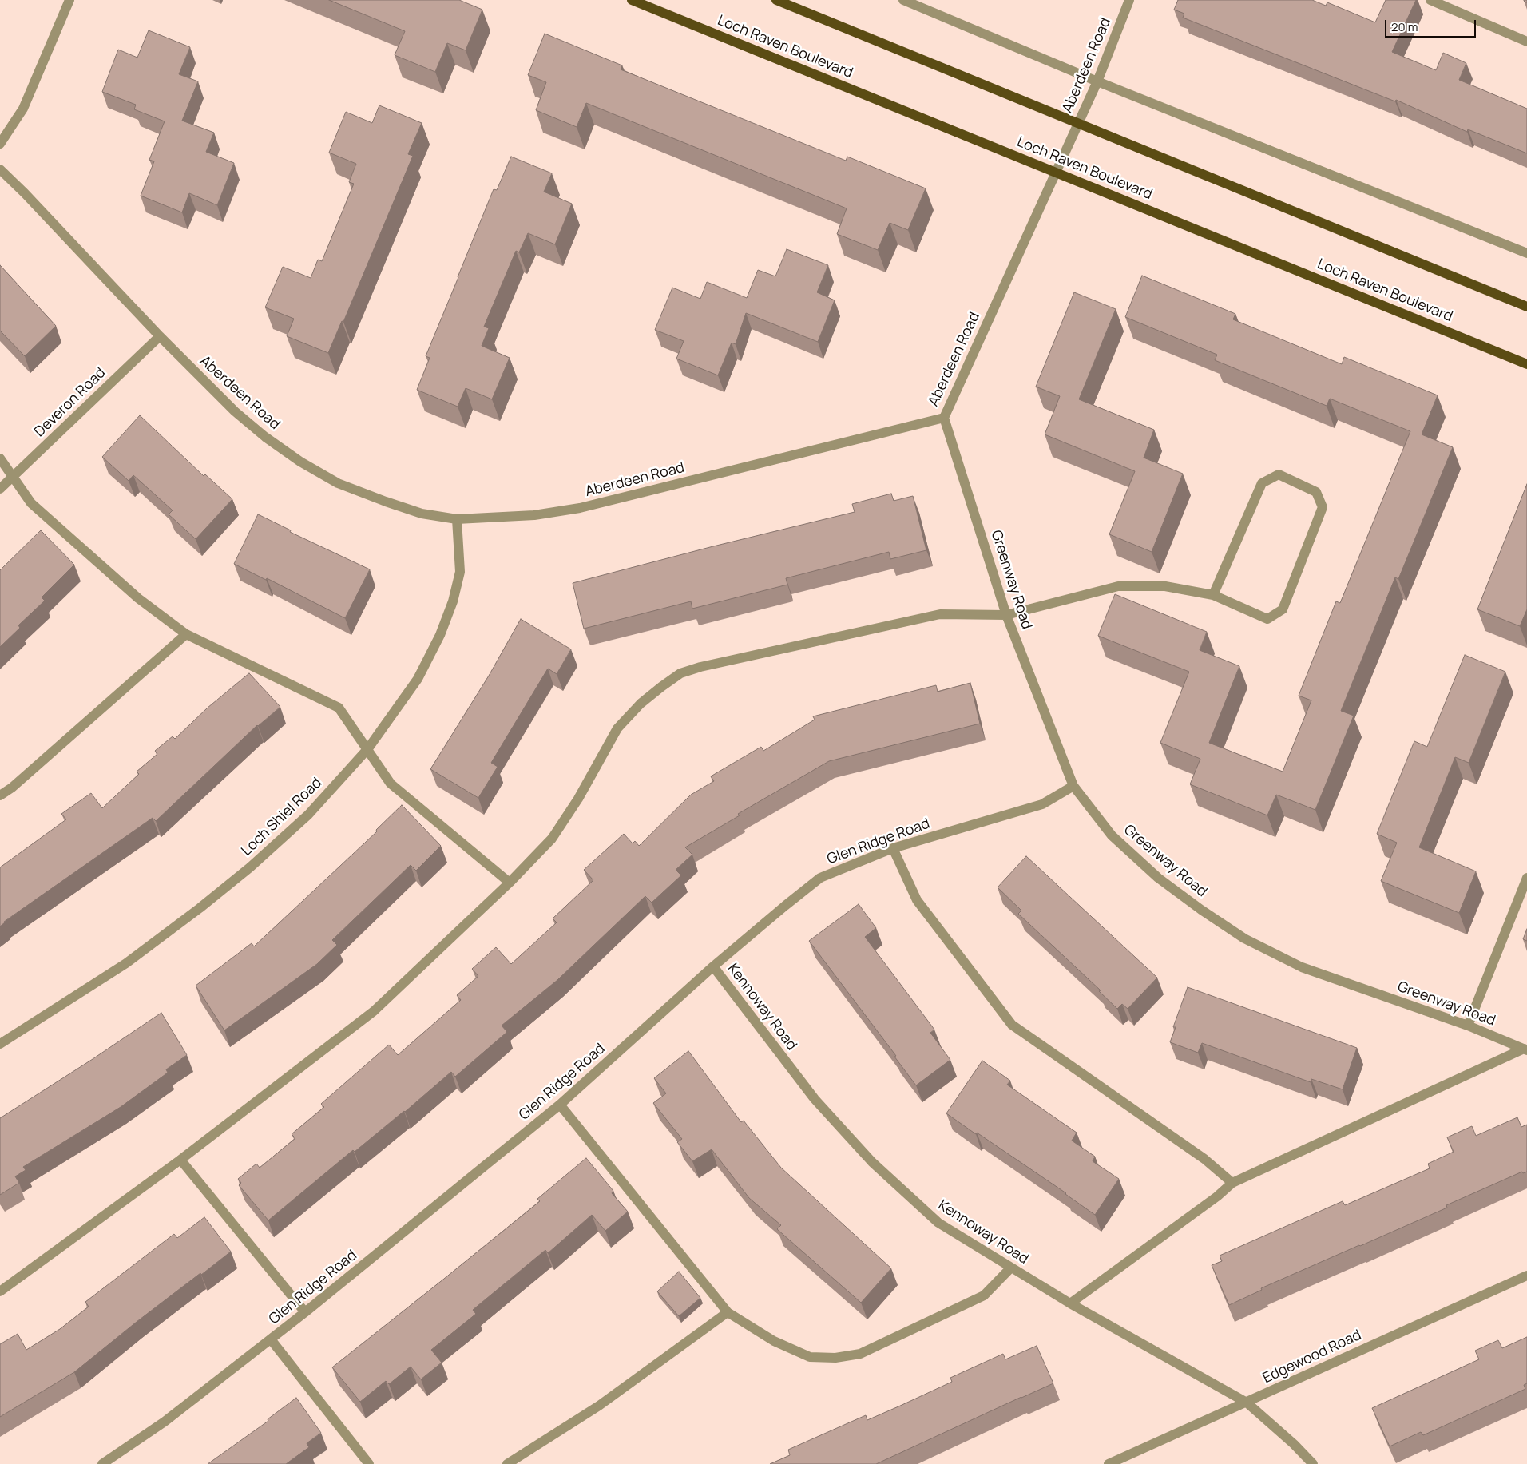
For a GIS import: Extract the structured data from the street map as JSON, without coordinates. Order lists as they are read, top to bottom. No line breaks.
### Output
{"streets":{"main road":["Loch Raven Boulevard"],"street":["Aberdeen Road","Deveron Road","Greenway Road","Loch Shiel Road","Glen Ridge Road","Kennoway Road","Edgewood Road"]},"crossings":[["Loch Raven Boulevard","Aberdeen Road"],["Aberdeen Road","Deveron Road"],["Aberdeen Road","Greenway Road"],["Aberdeen Road","Loch Shiel Road"],["Greenway Road","Glen Ridge Road"],["Glen Ridge Road","Kennoway Road"],["Kennoway Road","Edgewood Road"]],"scale_bar":"20 m"}
